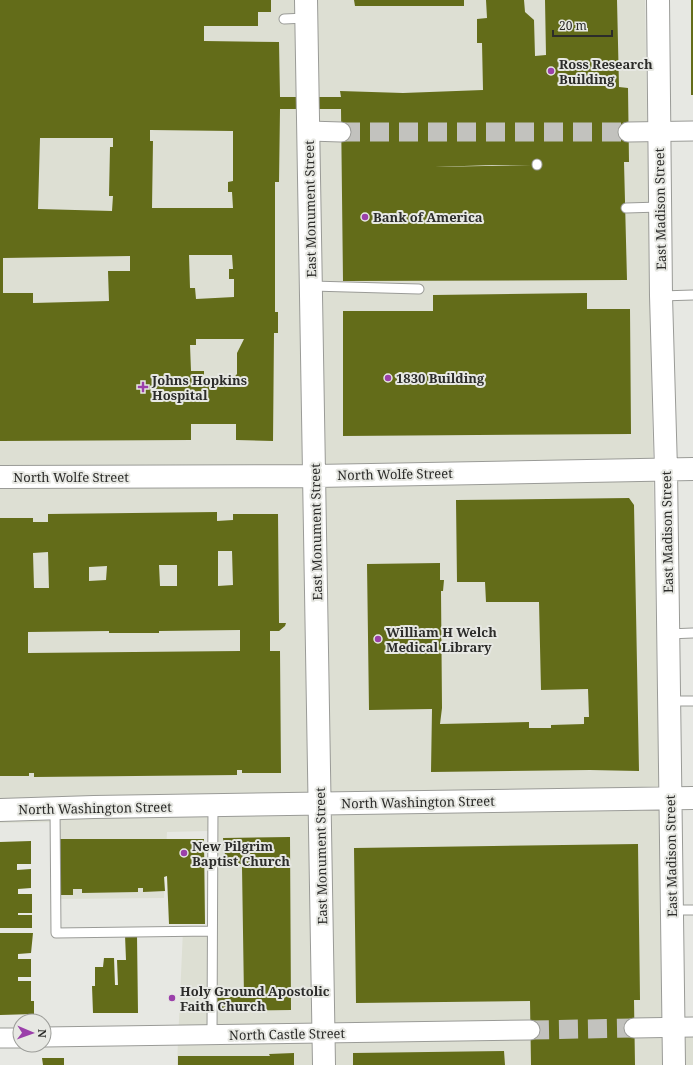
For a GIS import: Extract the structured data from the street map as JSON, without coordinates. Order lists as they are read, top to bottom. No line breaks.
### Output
{"streets":{"main road":["East Monument Street","East Madison Street","North Wolfe Street","North Washington Street"],"street":["North Castle Street"]},"crossings":[["East Monument Street","North Wolfe Street"],["East Monument Street","North Washington Street"],["East Monument Street","North Castle Street"],["East Madison Street","North Wolfe Street"],["East Madison Street","North Washington Street"]],"places":{"other":["Ross Research Building","Bank of America","1830 Building","William H Welch Medical Library","New Pilgrim Baptist Church","Holy Ground Apostolic Faith Church"],"health":["Johns Hopkins Hospital"]},"scale_bar":"20 m","north":"right"}
